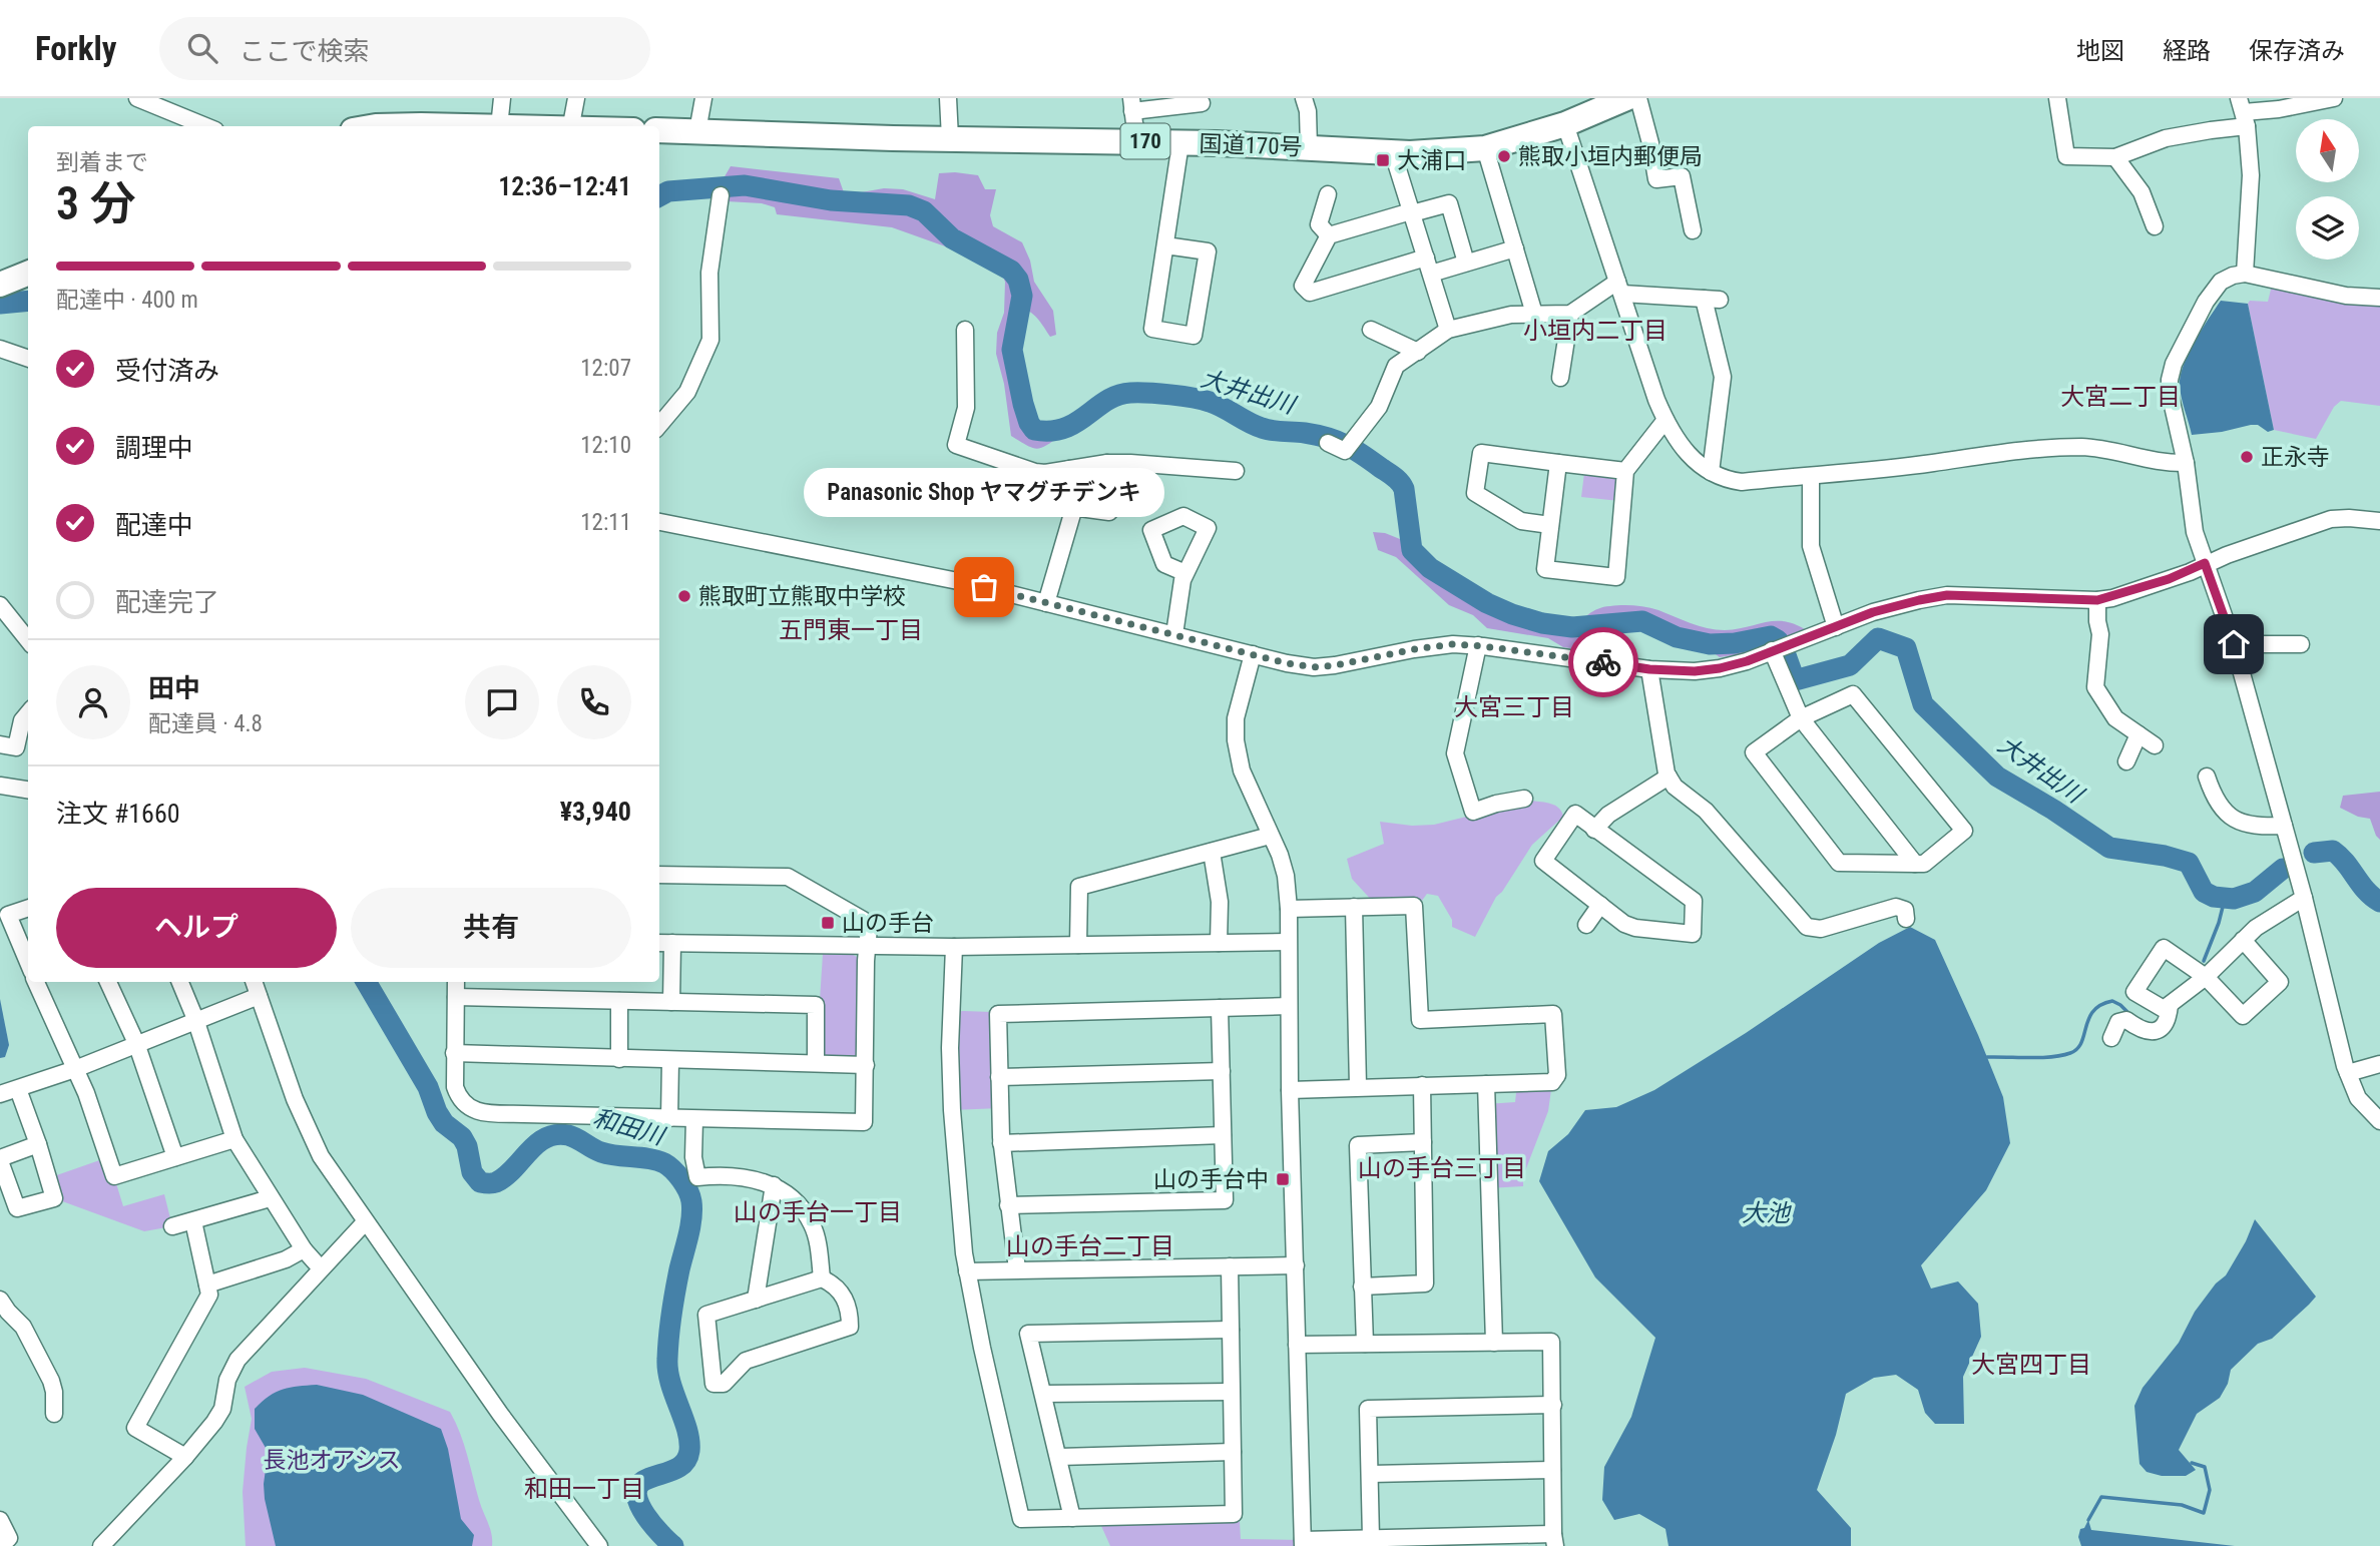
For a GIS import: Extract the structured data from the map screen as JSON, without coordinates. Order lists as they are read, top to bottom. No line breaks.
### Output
{"streets":{"highway":["170","国道170号"]},"districts":["小垣内二丁目","大宮二丁目","五門東一丁目","大宮三丁目","山の手台三丁目","山の手台一丁目","山の手台二丁目","大宮四丁目","和田一丁目"],"water":["大井出川","和田川","大池"],"parks":["長池オアシス"],"places":{"other":["熊取小垣内郵便局","正永寺","Panasonic Shop ヤマグチデンキ","熊取町立熊取中学校"],"transit":["大浦口","山の手台","山の手台中"]},"north":"top","page":{"header":"Forkly","search":"ここで検索","nav":["地図","経路","保存済み"],"heading":["3 分","到着まで","12:36–12:41"],"panel":["田中","配達員 · 4.8","注文 #1660","¥3,940"],"bar":"配達中 · 400 m","list":[["受付済み","12:07"],["調理中","12:10"],["配達中","12:11"],"配達完了"],"bubble":"Panasonic Shop ヤマグチデンキ","buttons":["ヘルプ","共有"]}}
